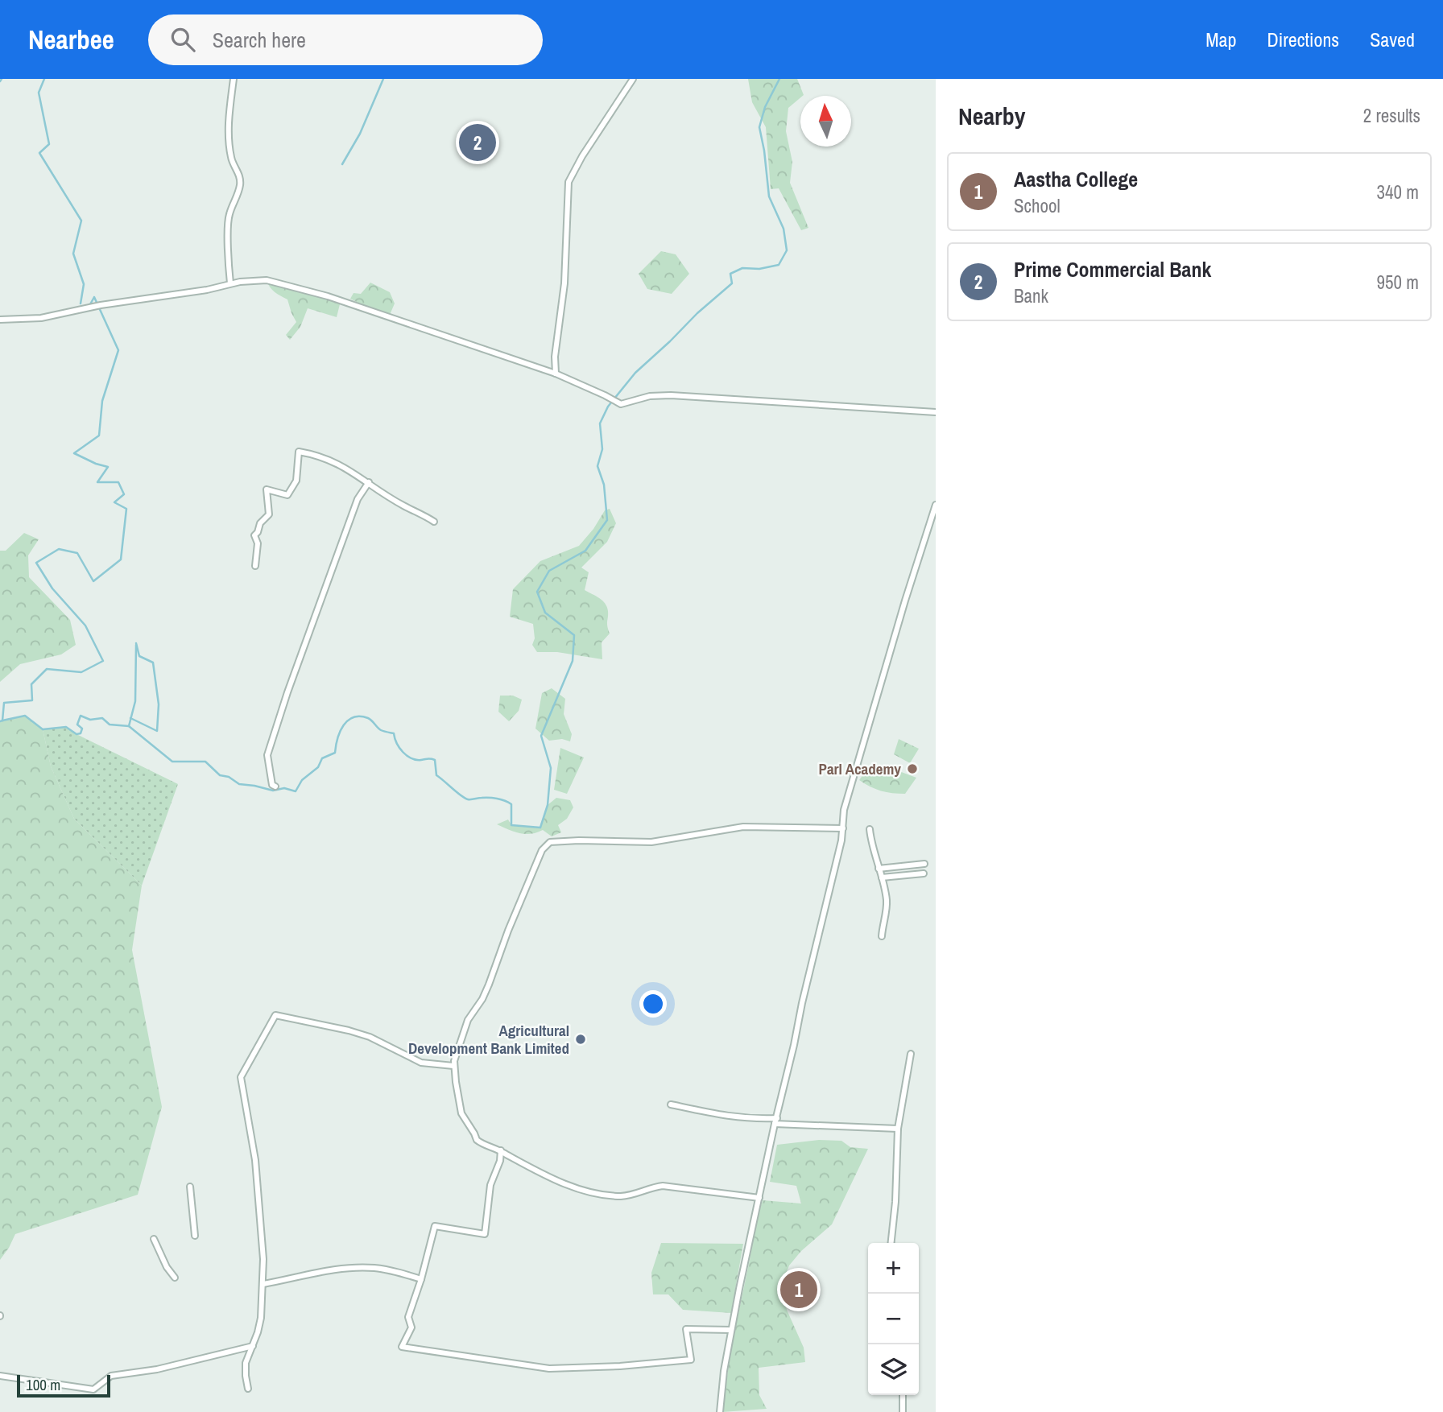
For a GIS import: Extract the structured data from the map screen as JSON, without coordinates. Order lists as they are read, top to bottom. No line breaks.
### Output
{"places":["Parl Academy","Agricultural Development Bank Limited"],"scale_bar":"100 m","north":"top","page":{"header":"Nearbee","search":"Search here","nav":["Map","Directions","Saved"],"heading":["Nearby","2 results"],"pins":["2","1"],"list":[{"mark":"1","name":"Aastha College","note":"School","value":"340 m"},{"mark":"2","name":"Prime Commercial Bank","note":"Bank","value":"950 m"}],"map_buttons":["+","−"],"scale":"100 m"}}
